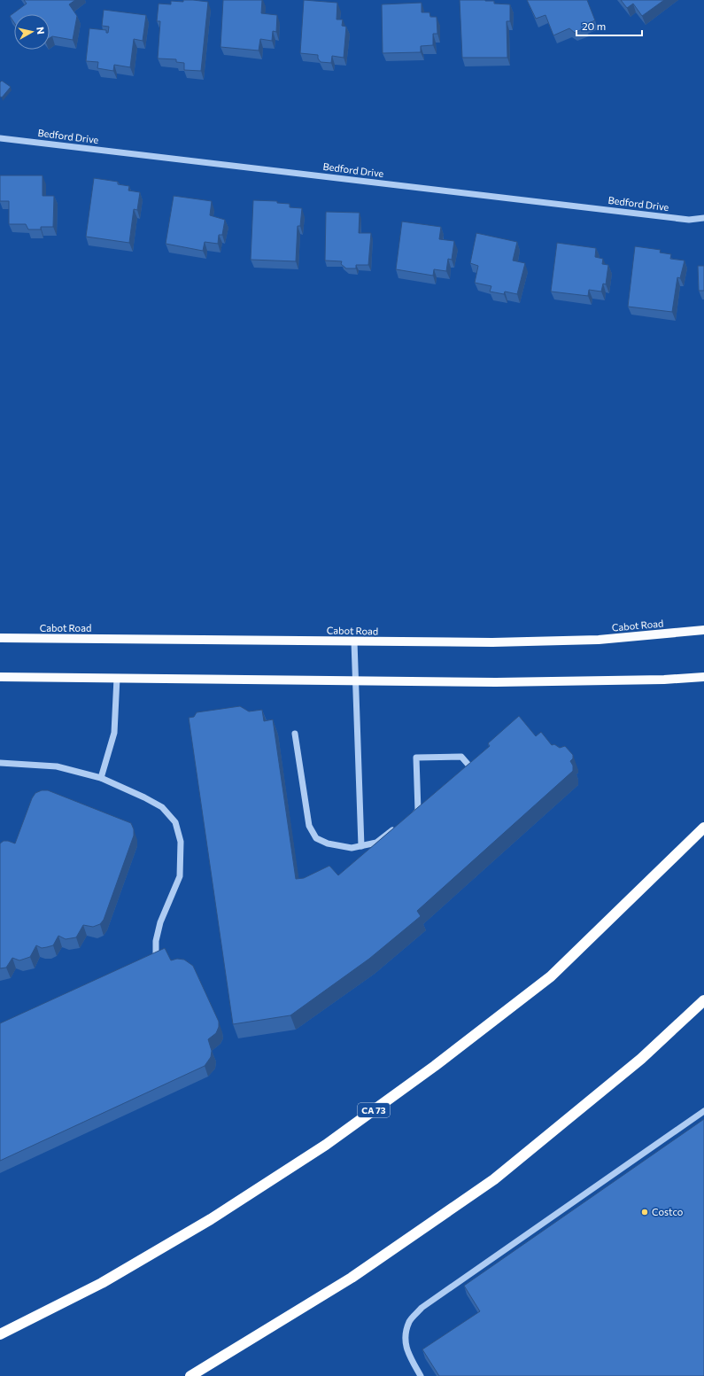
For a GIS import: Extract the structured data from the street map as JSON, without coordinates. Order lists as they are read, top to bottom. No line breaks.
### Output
{"streets":{"highway":["CA 73"],"main road":["Cabot Road"],"street":["Bedford Drive"]},"places":["Costco"],"scale_bar":"20 m","north":"right"}
